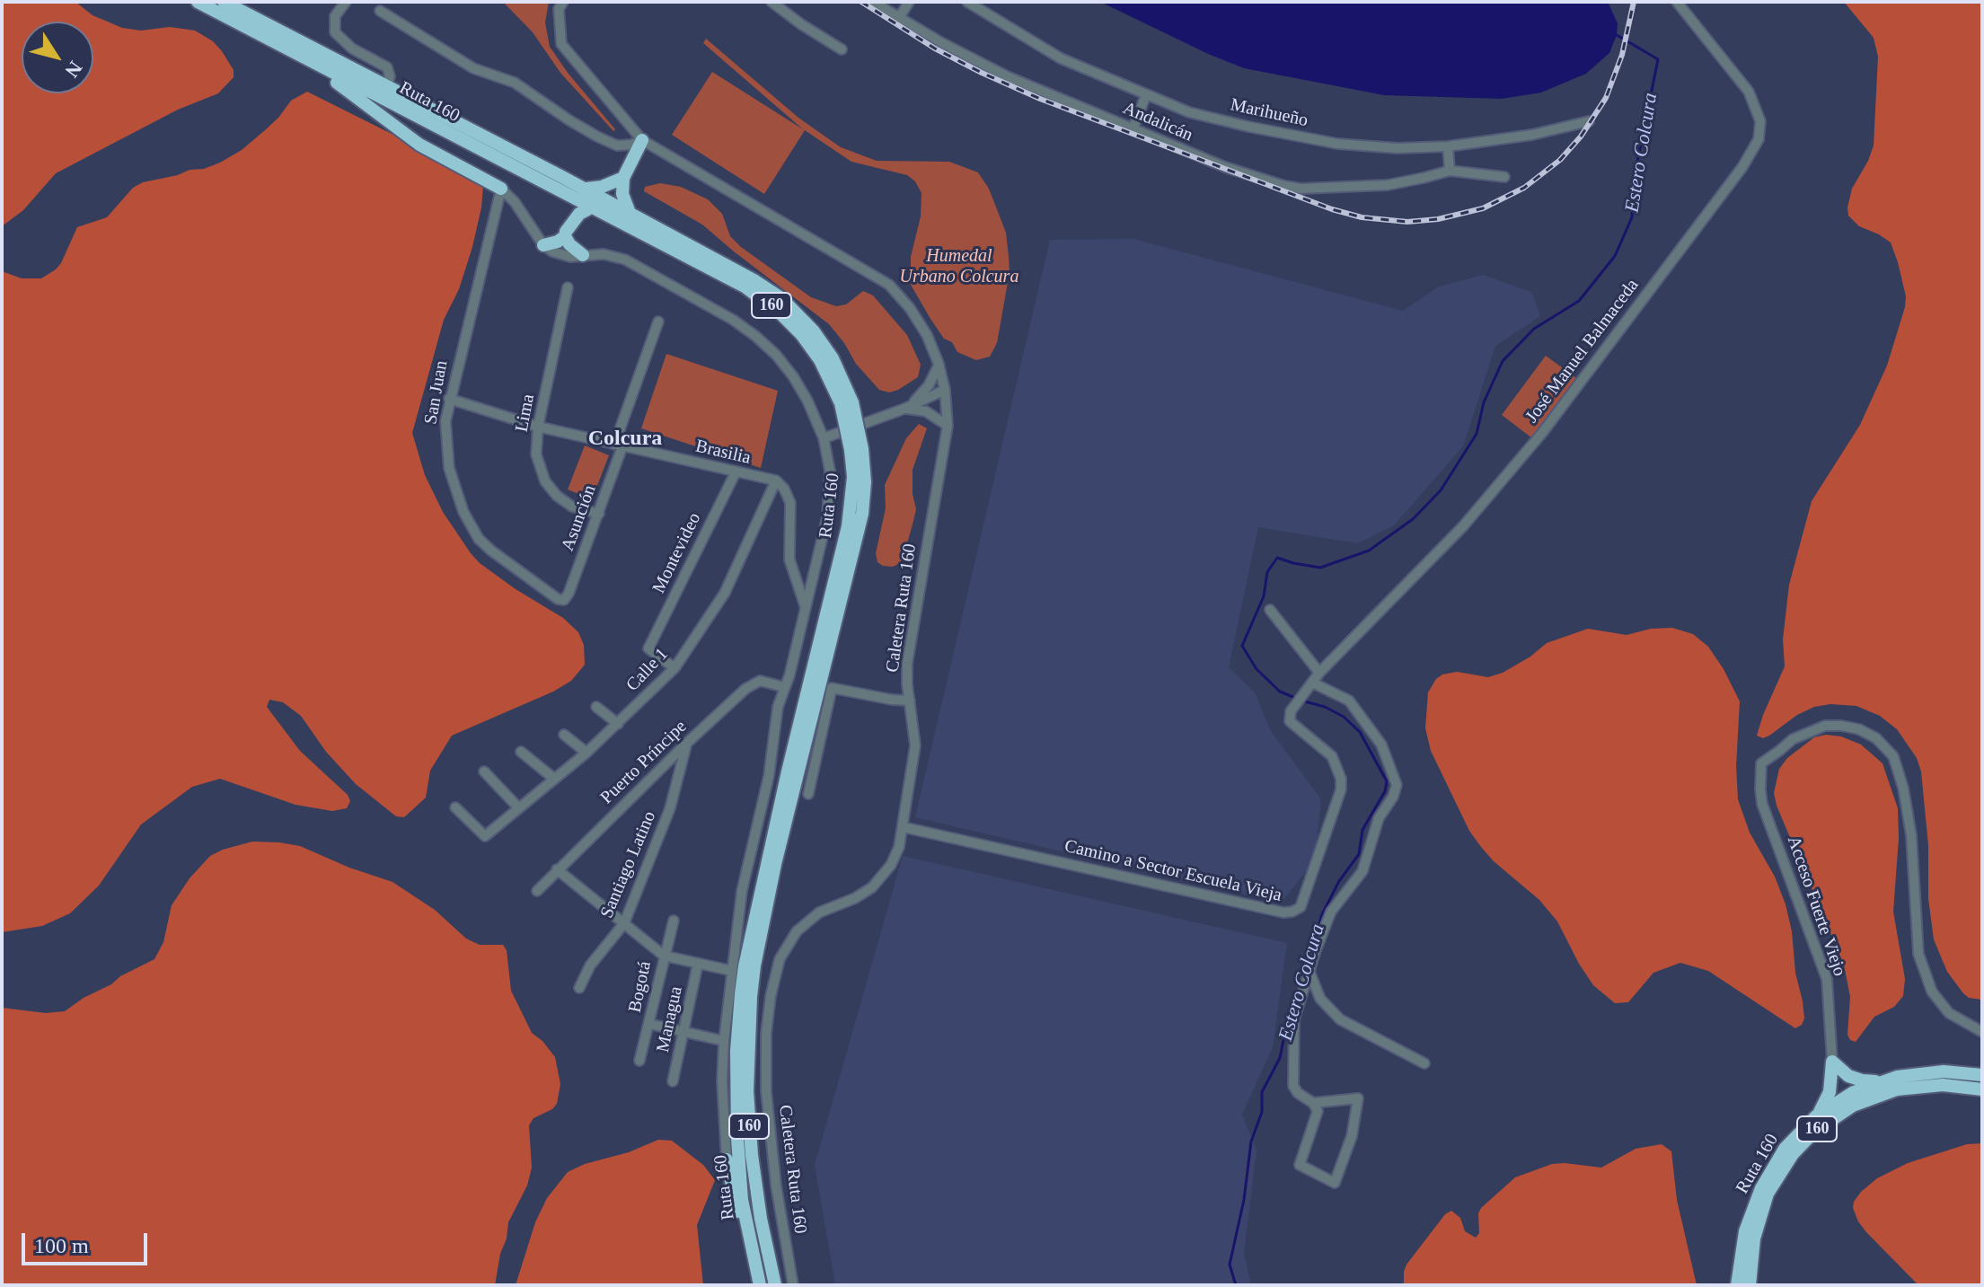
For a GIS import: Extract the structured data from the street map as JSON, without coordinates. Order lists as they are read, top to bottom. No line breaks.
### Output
{"streets":{"highway":["Ruta 160","160"],"street":["Marihueño","Andalicán","José Manuel Balmaceda","San Juan","Lima","Brasilia","Asunción","Montevideo","Caletera Ruta 160","Calle 1","Puerto Príncipe","Santiago Latino","Camino a Sector Escuela Vieja","Acceso Fuerte Viejo","Bogotá","Managua"]},"crossings":[["José Manuel Balmaceda","Camino a Sector Escuela Vieja"],["San Juan","Brasilia"],["San Juan","Asunción"],["Lima","Brasilia"],["Lima","Asunción"],["Brasilia","Asunción"],["Brasilia","Montevideo"],["Brasilia","Calle 1"],["Montevideo","Calle 1"],["Caletera Ruta 160","Camino a Sector Escuela Vieja"],["Puerto Príncipe","Santiago Latino"]],"districts":["Colcura"],"water":["Estero Colcura"],"parks":["Humedal Urbano Colcura"],"scale_bar":"100 m","north":"bottom right"}
